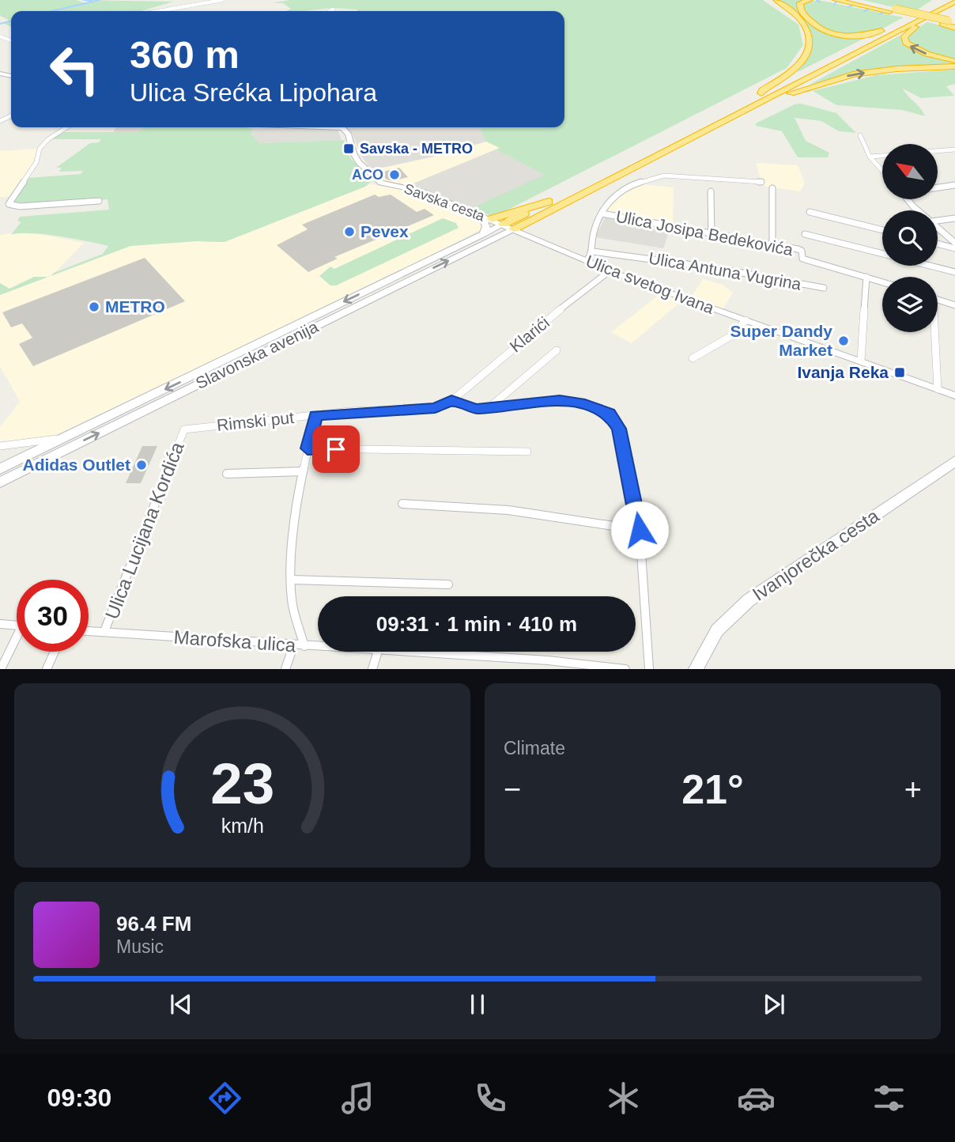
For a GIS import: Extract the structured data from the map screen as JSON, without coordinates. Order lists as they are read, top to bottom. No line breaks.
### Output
{"streets":{"main road":["Slavonska avenija","Ivanjorečka cesta"],"street":["Savska cesta","Ulica Josipa Bedekovića","Ulica Antuna Vugrina","Ulica svetog Ivana","Klarići","Rimski put","Ulica Lucijana Kordića","Marofska ulica"]},"crossings":[["Savska cesta","Ulica svetog Ivana"],["Savska cesta","Slavonska avenija"],["Ulica svetog Ivana","Klarići"],["Ulica svetog Ivana","Slavonska avenija"],["Klarići","Rimski put"],["Rimski put","Ulica Lucijana Kordića"],["Ulica Lucijana Kordića","Marofska ulica"]],"places":{"transit":["Savska - METRO","Ivanja Reka"],"other":["ACO","Pevex","METRO","Super Dandy Market","Adidas Outlet"]},"north":"top left","page":{"turn":["360 m","Ulica Srećka Lipohara"],"limit":"30","trip":"09:31 · 1 min · 410 m","tile":"Climate","heat":["−","21°","+"],"song":["96.4 FM","Music"],"tabs":"09:30","gauge":["23","km/h"]}}
